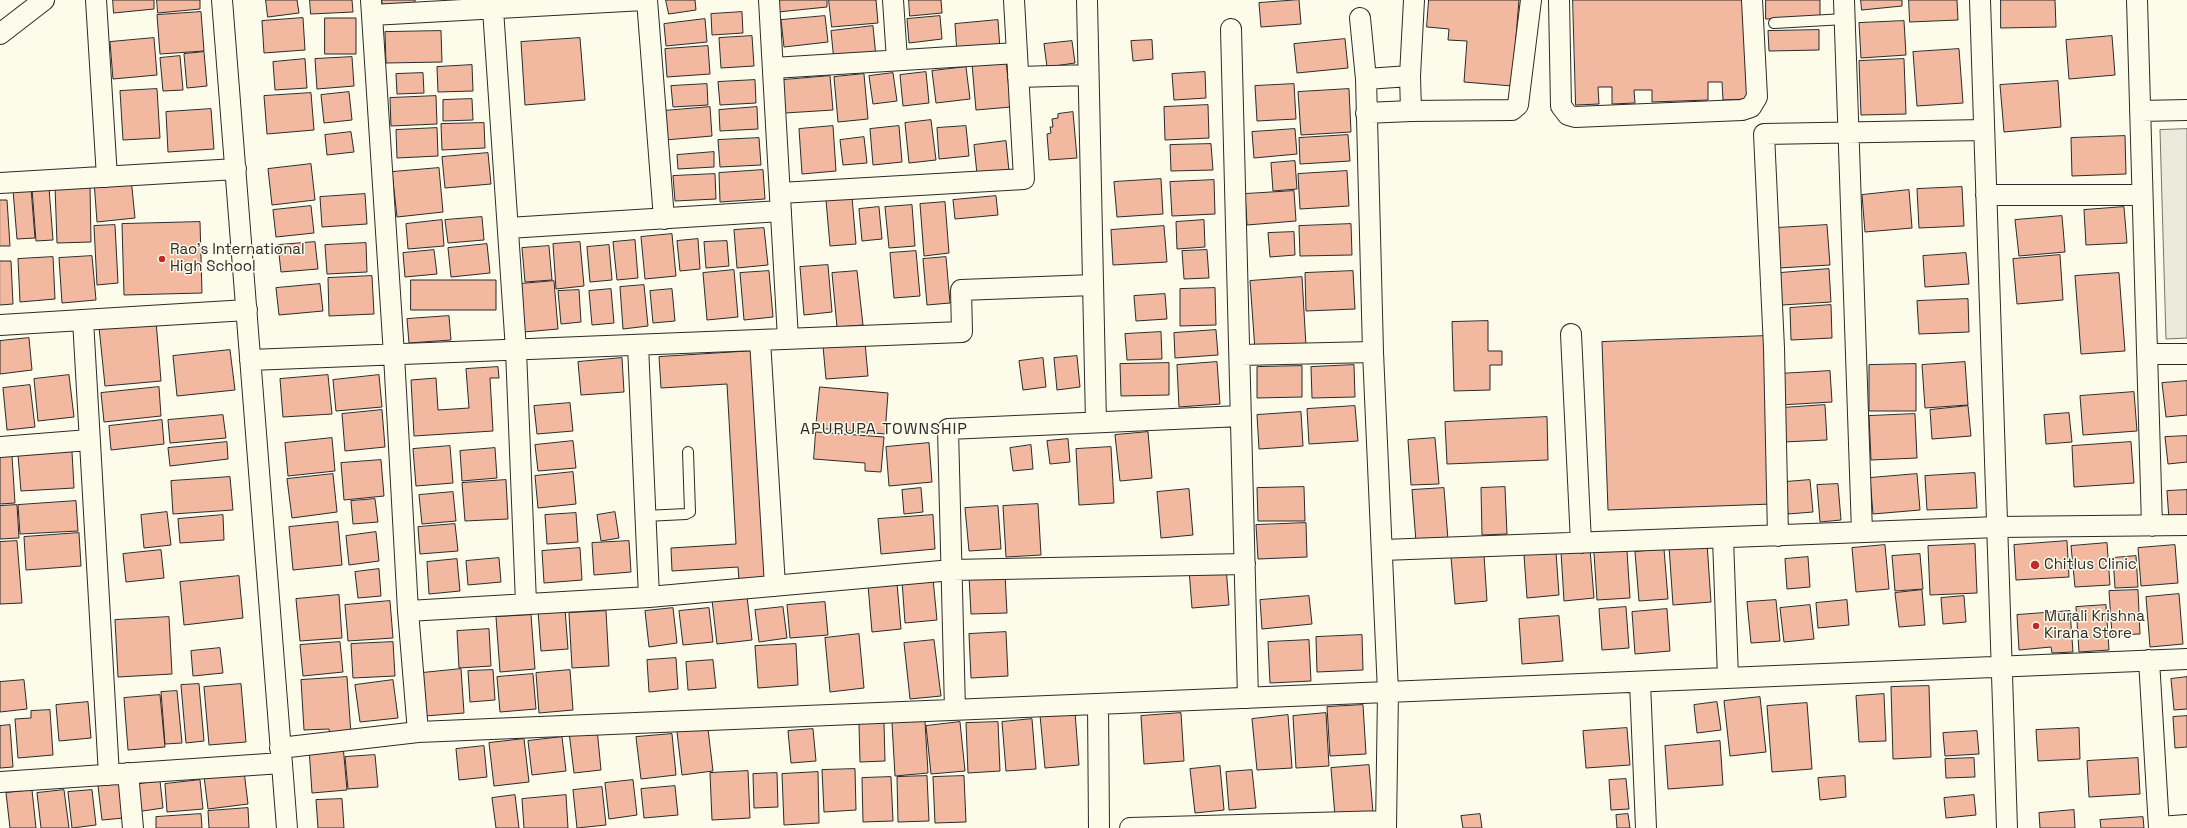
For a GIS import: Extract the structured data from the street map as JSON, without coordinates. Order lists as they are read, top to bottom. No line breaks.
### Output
{"districts":["APURUPA TOWNSHIP"],"places":["Rao's International High School","Chitlus Clinic","Murali Krishna Kirana Store"]}
